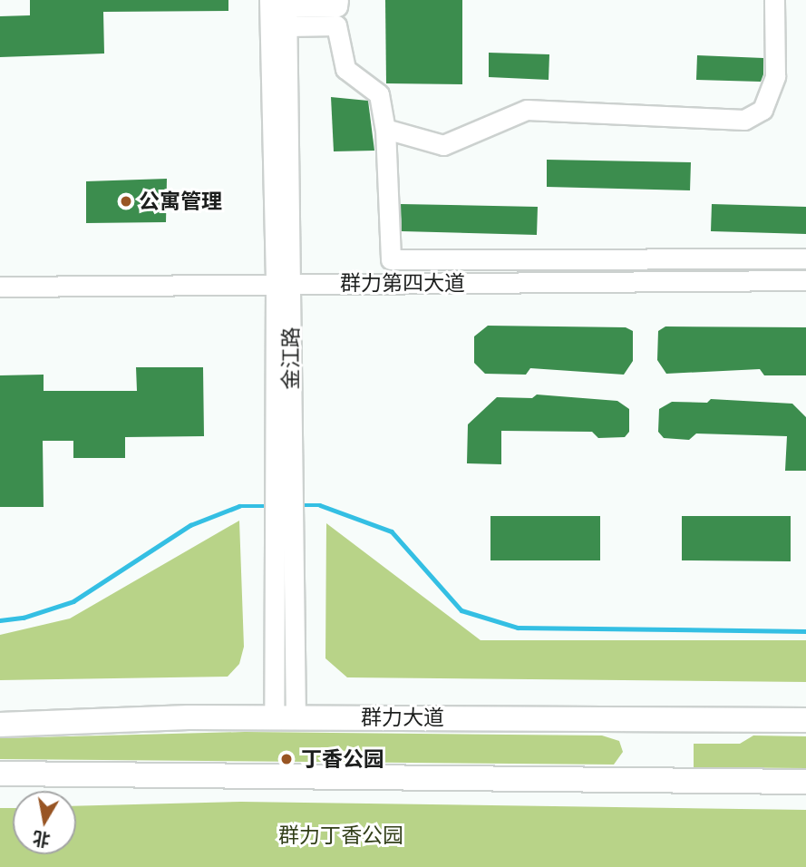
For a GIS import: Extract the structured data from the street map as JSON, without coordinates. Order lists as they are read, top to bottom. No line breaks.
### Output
{"streets":{"main road":["群力大道"],"street":["群力第四大道","金江路"]},"crossings":[["群力第四大道","金江路"],["金江路","群力大道"]],"parks":["群力丁香公园"],"places":["公寓管理","丁香公园"],"north":"bottom"}
